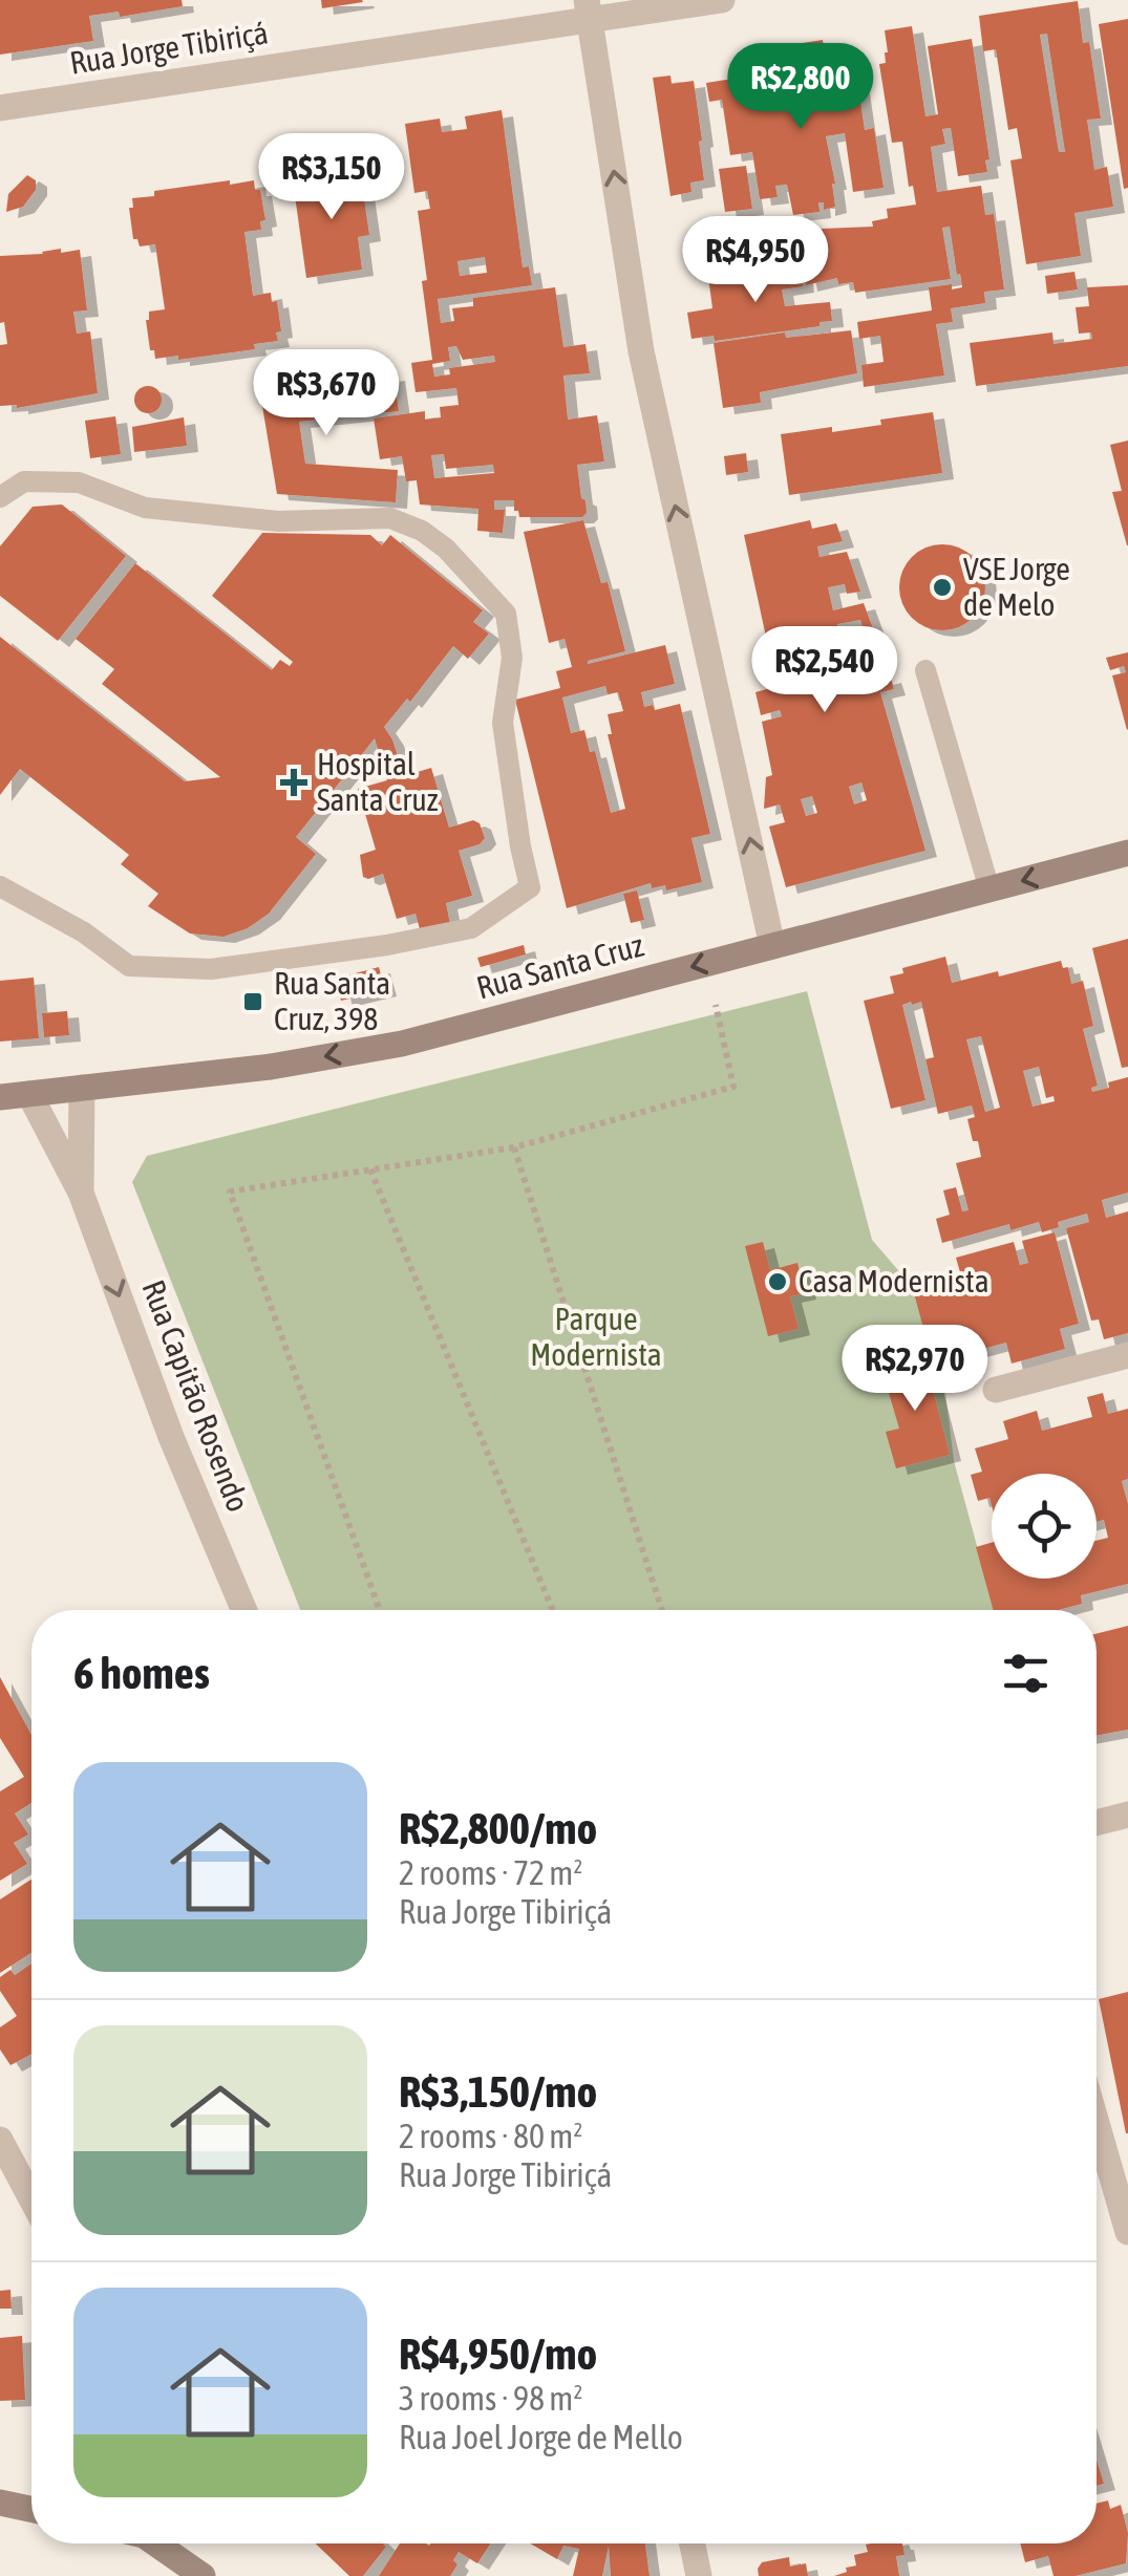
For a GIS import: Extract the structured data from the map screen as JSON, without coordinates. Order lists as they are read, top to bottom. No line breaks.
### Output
{"streets":{"street":["Rua Jorge Tibiriçá","Rua Santa Cruz","Rua Capitão Rosendo"]},"crossings":[["Rua Santa Cruz","Rua Capitão Rosendo"]],"one_way":["Rua Santa Cruz","Rua Capitão Rosendo"],"parks":["Parque Modernista"],"places":{"other":["VSE Jorge de Melo","Casa Modernista"],"health":["Hospital Santa Cruz"],"transit":["Rua Santa Cruz, 398"]},"page":{"price":["R$2,800","R$3,150","R$4,950","R$3,670","R$2,540","R$2,970"],"heading":"6 homes","list":[{"name":"R$2,800/mo","note":"2 rooms · 72 m² · Rua Jorge Tibiriçá"},{"name":"R$3,150/mo","note":"2 rooms · 80 m² · Rua Jorge Tibiriçá"},{"name":"R$4,950/mo","note":"3 rooms · 98 m² · Rua Joel Jorge de Mello"}]}}
